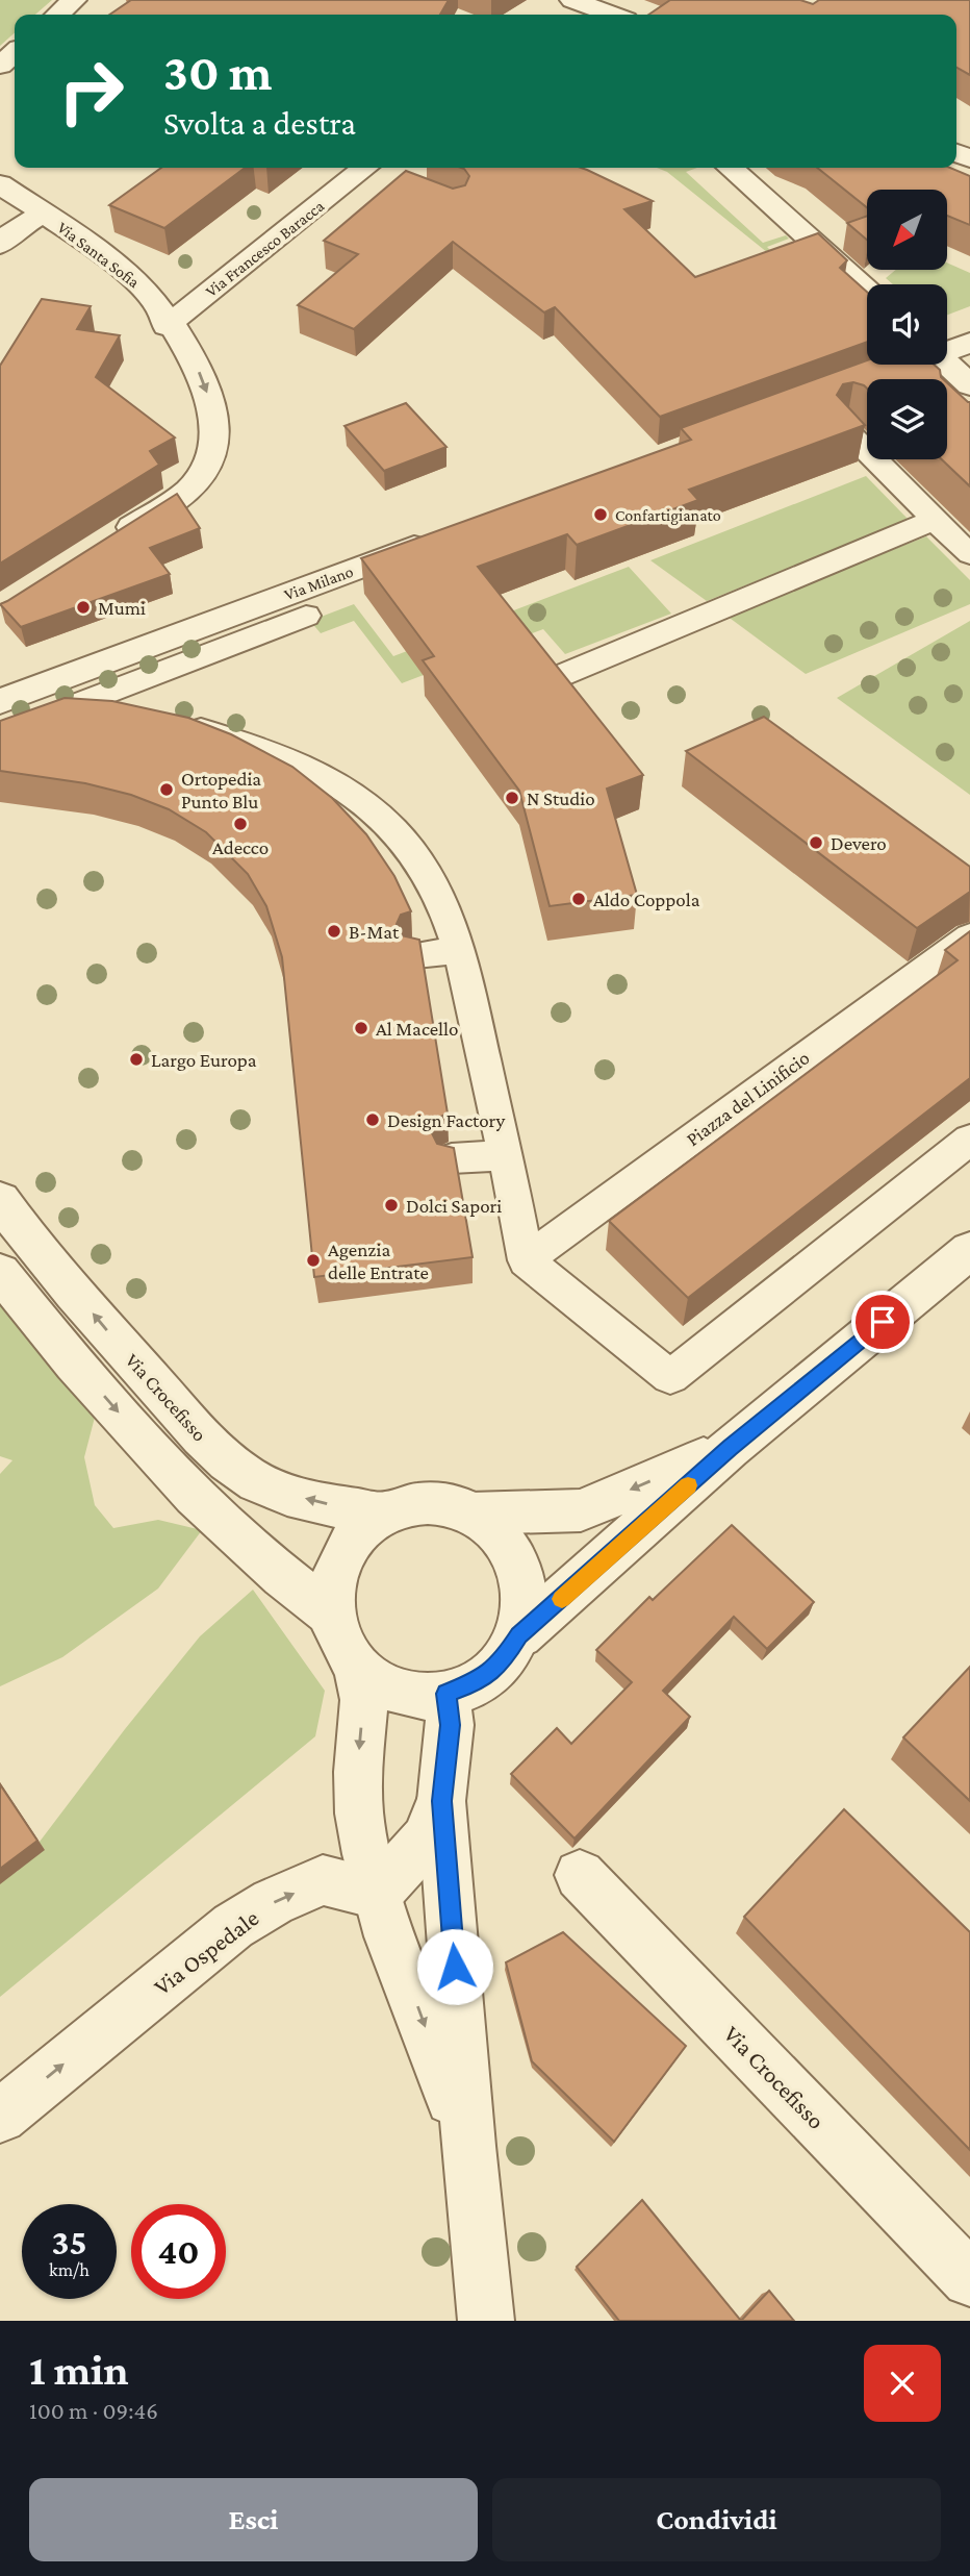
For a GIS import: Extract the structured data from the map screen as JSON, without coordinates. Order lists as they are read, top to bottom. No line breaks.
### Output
{"streets":{"street":["Via Francesco Baracca","Via Santa Sofia","Via Milano","Piazza del Linificio","Via Crocefisso","Via Ospedale"]},"crossings":[["Via Francesco Baracca","Via Santa Sofia"]],"one_way":["Via Ospedale"],"places":["Confartigianato","Mumi","Ortopedia Punto Blu","N Studio","Adecco","Devero","Aldo Coppola","B-Mat","Al Macello","Largo Europa","Design Factory","Dolci Sapori","Agenzia delle Entrate"],"north":"bottom left","page":{"turn":["30 m","Svolta a destra"],"speed":"35 km/h","limit":"40","heading":["1 min","100 m · 09:46"],"buttons":["Esci","Condividi"]}}
